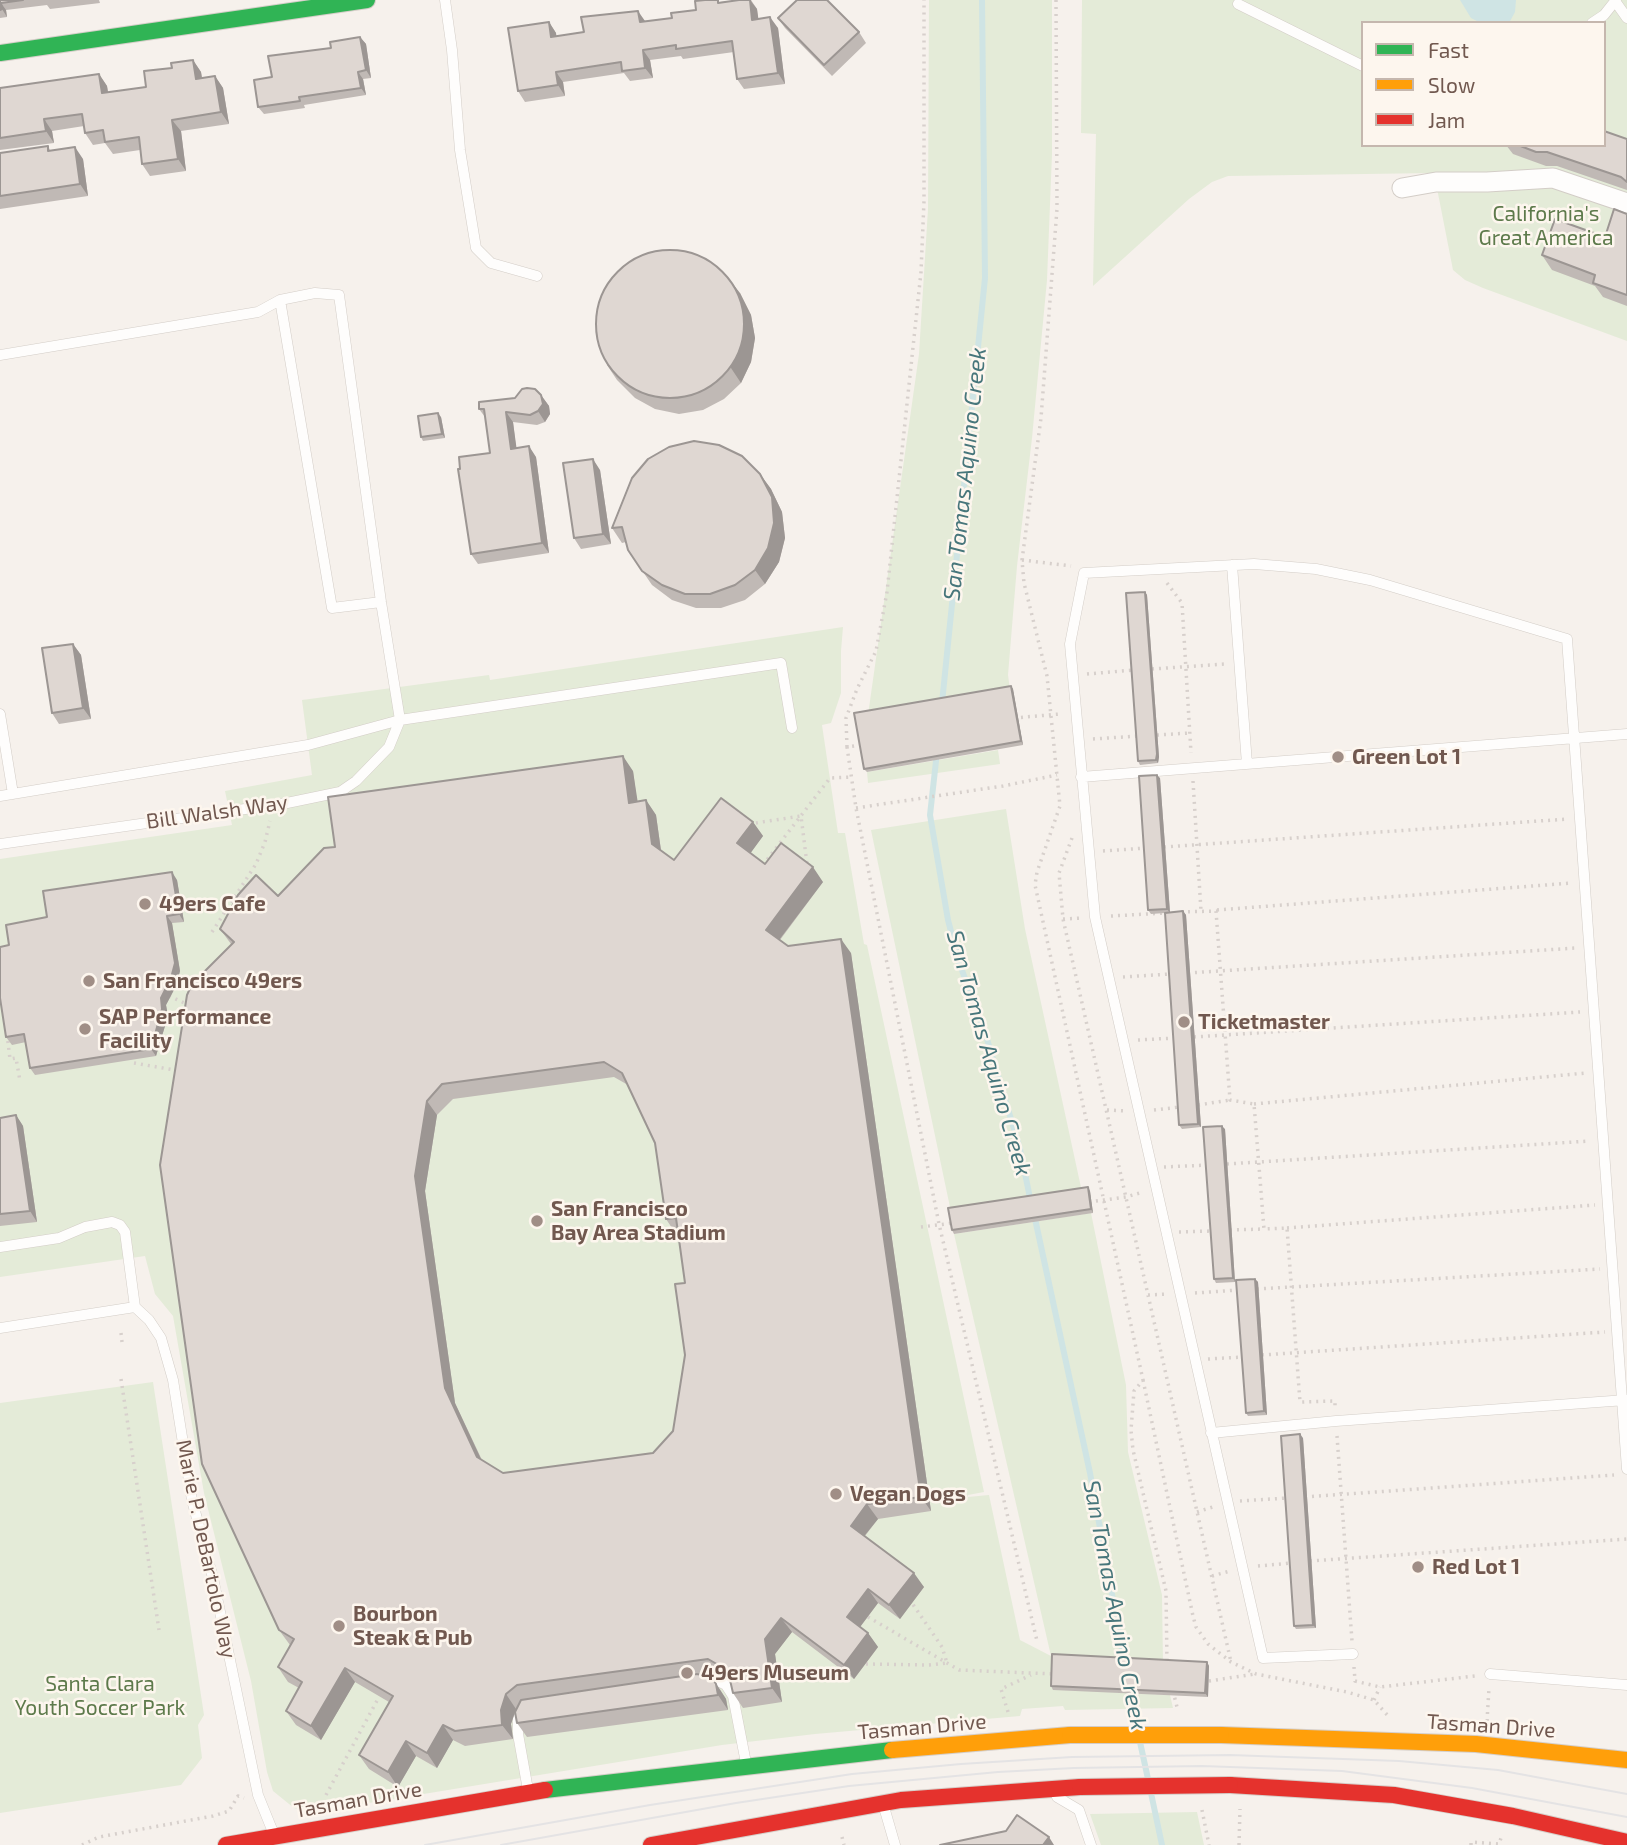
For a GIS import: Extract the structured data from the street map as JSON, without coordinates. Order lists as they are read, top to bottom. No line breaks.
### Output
{"streets":{"main road":["Tasman Drive"],"lane":["Bill Walsh Way","Marie P. DeBartolo Way"]},"crossings":[["Marie P. DeBartolo Way","Tasman Drive"]],"water":["San Tomas Aquino Creek"],"parks":["California's Great America","Santa Clara Youth Soccer Park"],"places":["Green Lot 1","49ers Cafe","San Francisco 49ers","Ticketmaster","SAP Performance Facility","San Francisco Bay Area Stadium","Vegan Dogs","Red Lot 1","Bourbon Steak & Pub","49ers Museum"],"legend":["Fast","Slow","Jam"]}
